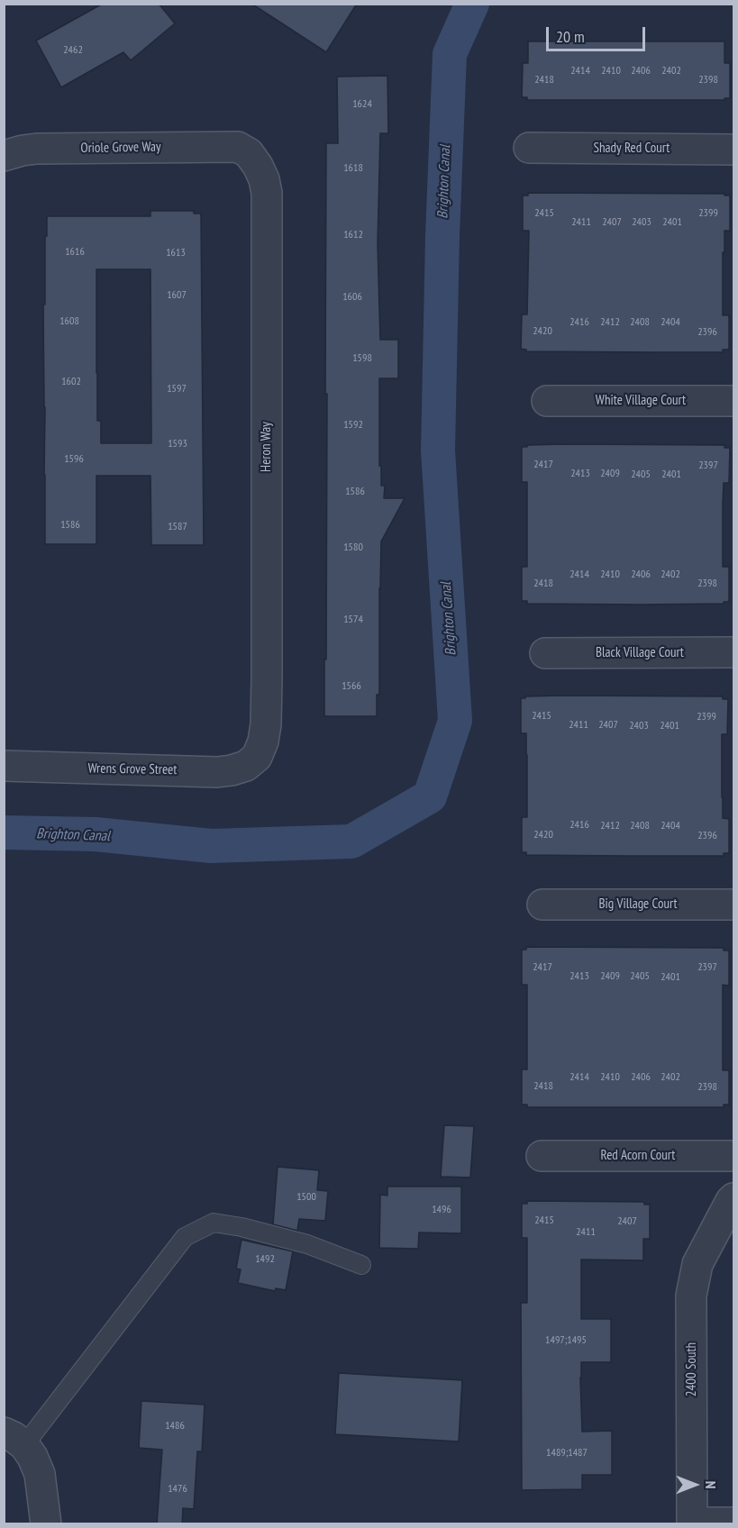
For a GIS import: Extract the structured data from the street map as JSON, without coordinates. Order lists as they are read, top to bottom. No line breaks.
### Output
{"streets":{"street":["Oriole Grove Way","Shady Red Court","White Village Court","Heron Way","Black Village Court","Wrens Grove Street","Big Village Court","Red Acorn Court","2400 South"]},"crossings":[["Oriole Grove Way","Heron Way"],["Heron Way","Wrens Grove Street"]],"water":["Brighton Canal"],"house_numbers":["2462","2414","2410","2406","2402","2418","2398","1624","1618","2415","2399","2411","2407","2403","2401","1612","1616","1613","1607","1606","1608","2416","2412","2408","2404","2420","2396","1598","1602","1597","1592","1593","1596","2417","2397","2413","2409","2405","2401","1586","1586","1587","1580","2414","2410","2406","2402","2418","2398","1574","1566","2415","2399","2411","2407","2403","2401","2416","2412","2408","2404","2420","2396","2417","2397","2413","2409","2405","2401","2414","2410","2406","2402","2418","2398","1500","1496","2415","2407","2411","1492","1497;1495","1486","1489;1487","1476"],"scale_bar":"20 m","north":"right"}
